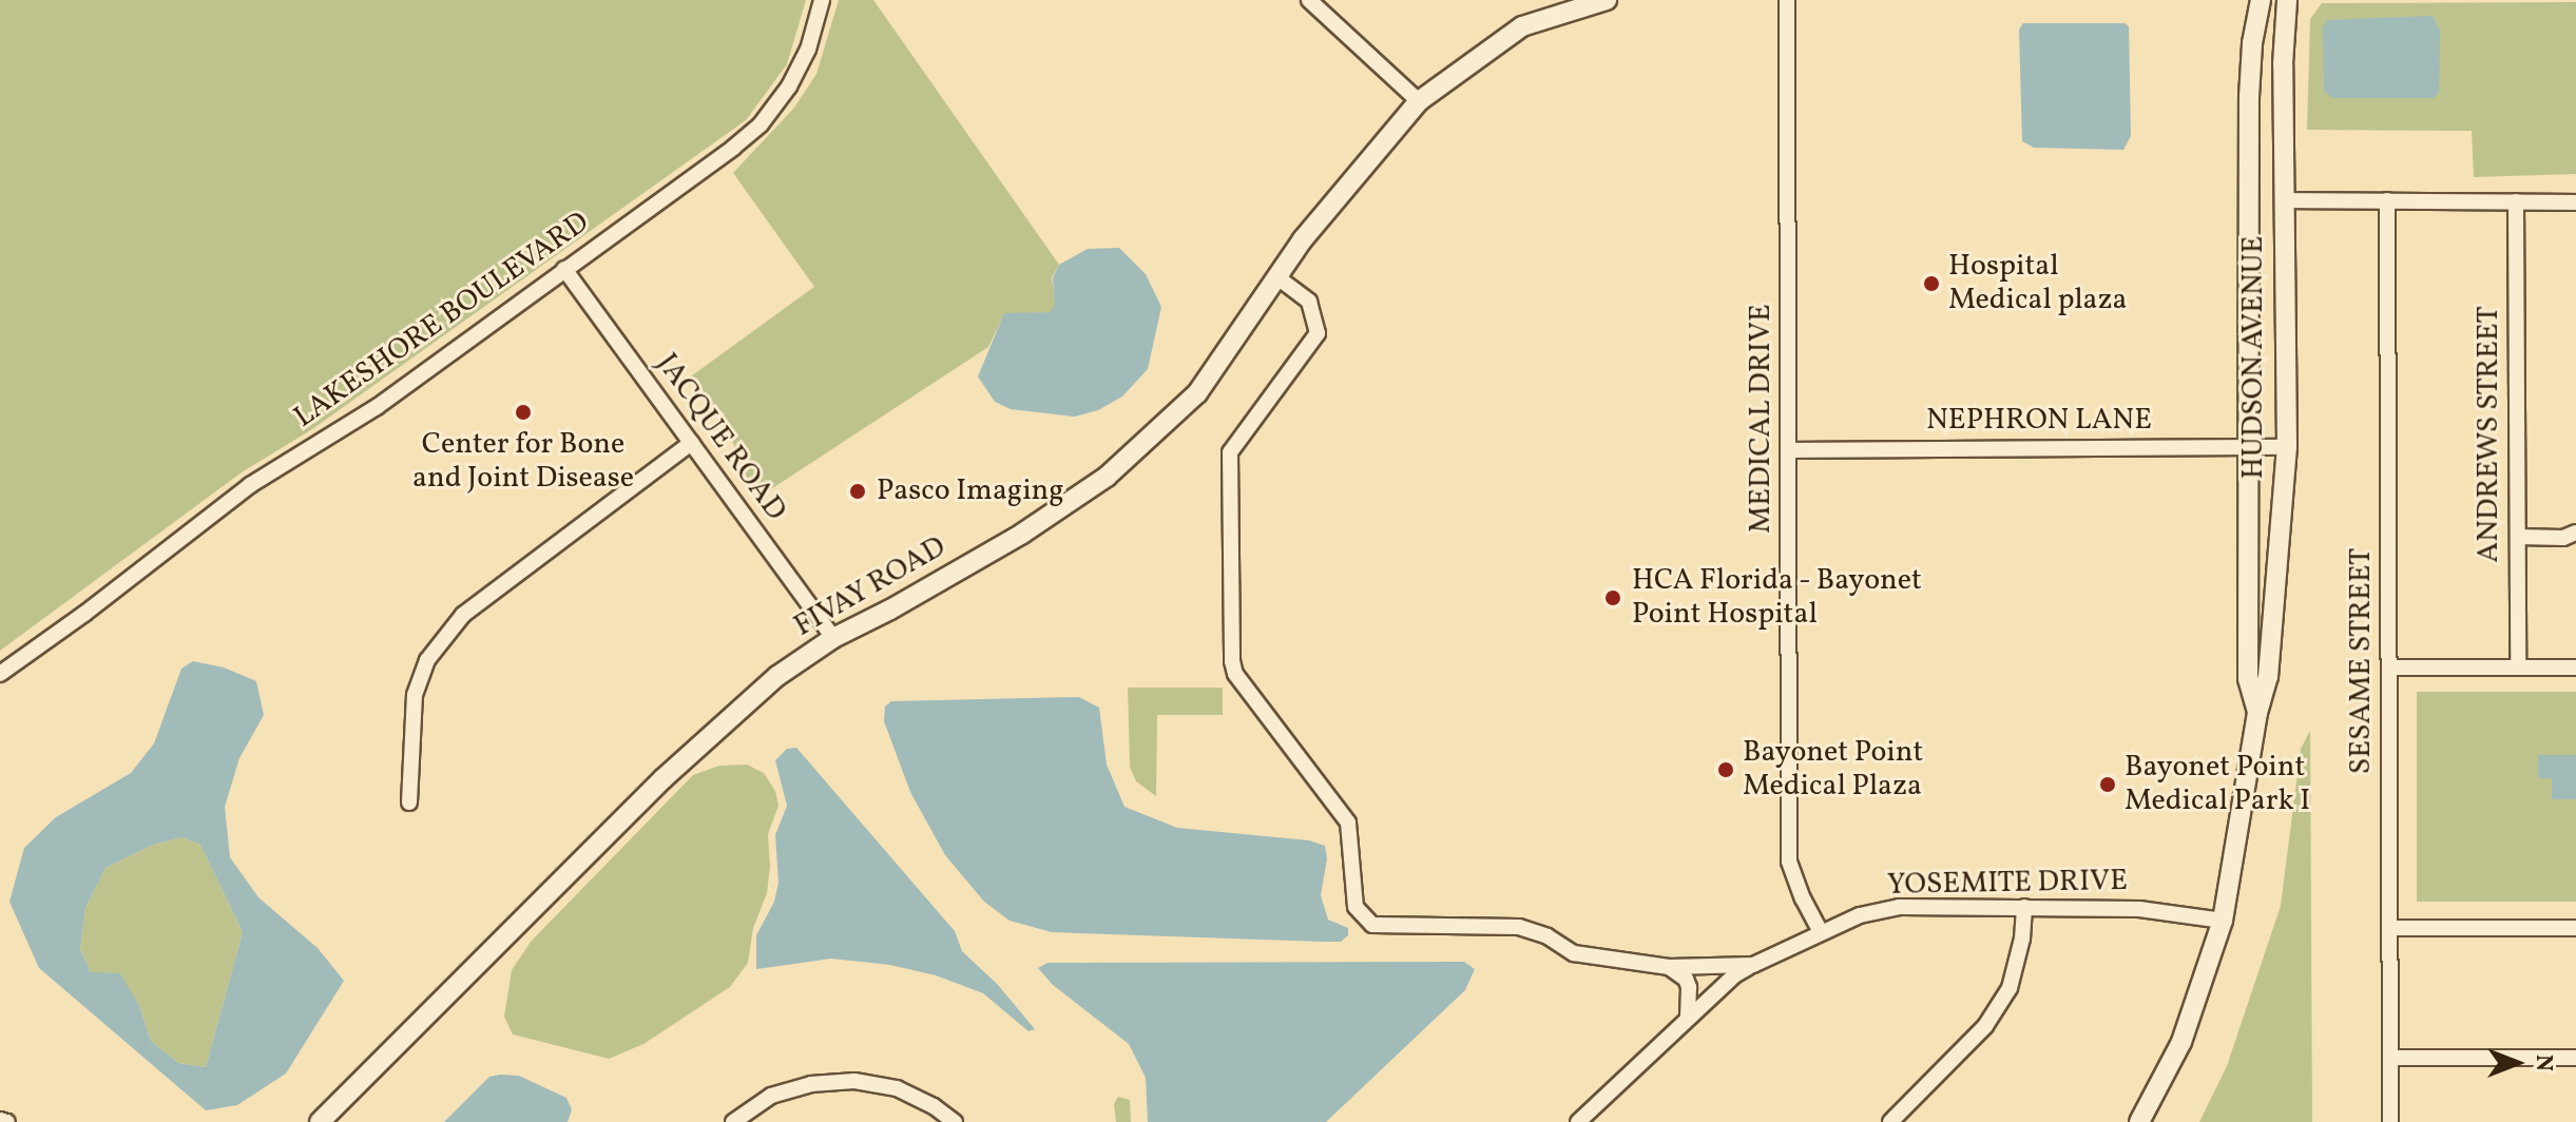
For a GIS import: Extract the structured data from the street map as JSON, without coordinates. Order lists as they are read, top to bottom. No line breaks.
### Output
{"streets":{"street":["LAKESHORE BOULEVARD","HUDSON AVENUE","MEDICAL DRIVE","NEPHRON LANE","ANDREWS STREET","JACQUE ROAD","FIVAY ROAD","SESAME STREET","YOSEMITE DRIVE"]},"crossings":[["LAKESHORE BOULEVARD","JACQUE ROAD"],["HUDSON AVENUE","NEPHRON LANE"],["HUDSON AVENUE","YOSEMITE DRIVE"],["MEDICAL DRIVE","NEPHRON LANE"],["MEDICAL DRIVE","YOSEMITE DRIVE"],["JACQUE ROAD","FIVAY ROAD"],["FIVAY ROAD","YOSEMITE DRIVE"]],"places":["Hospital Medical plaza","Center for Bone and Joint Disease","Pasco Imaging","HCA Florida - Bayonet Point Hospital","Bayonet Point Medical Plaza","Bayonet Point Medical Park I"],"north":"right"}
